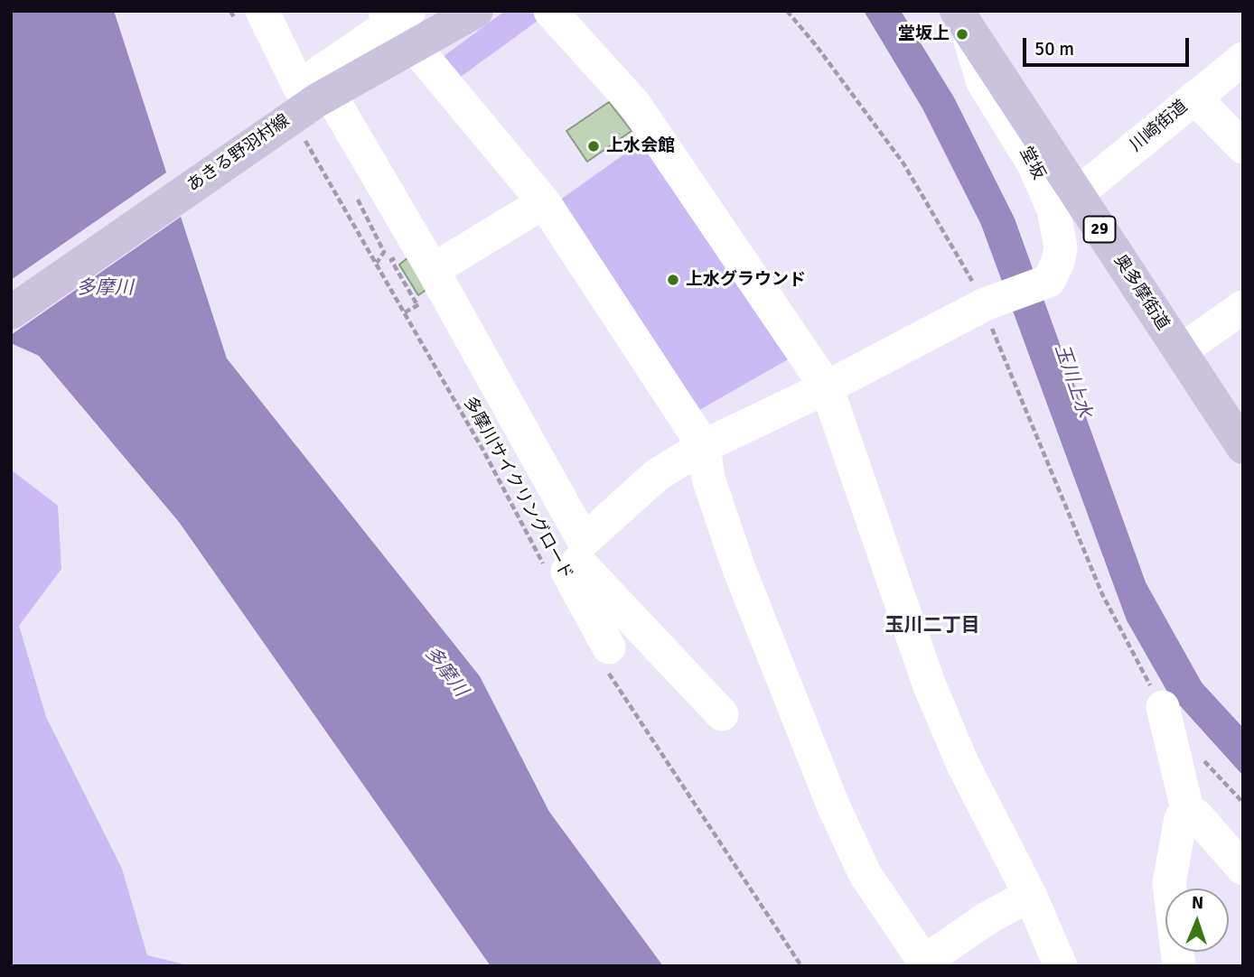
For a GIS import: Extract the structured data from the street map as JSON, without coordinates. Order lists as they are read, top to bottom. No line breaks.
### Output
{"streets":{"main road":["あきる野羽村線","29","奥多摩街道"],"street":["川崎街道","堂坂"],"path":["多摩川サイクリングロード"]},"crossings":[["川崎街道","奥多摩街道"],["堂坂","奥多摩街道"],["堂坂","多摩川サイクリングロード"]],"districts":["玉川二丁目"],"water":["多摩川","玉川上水"],"places":["堂坂上","上水会館","上水グラウンド"],"scale_bar":"50 m","north":"top"}
